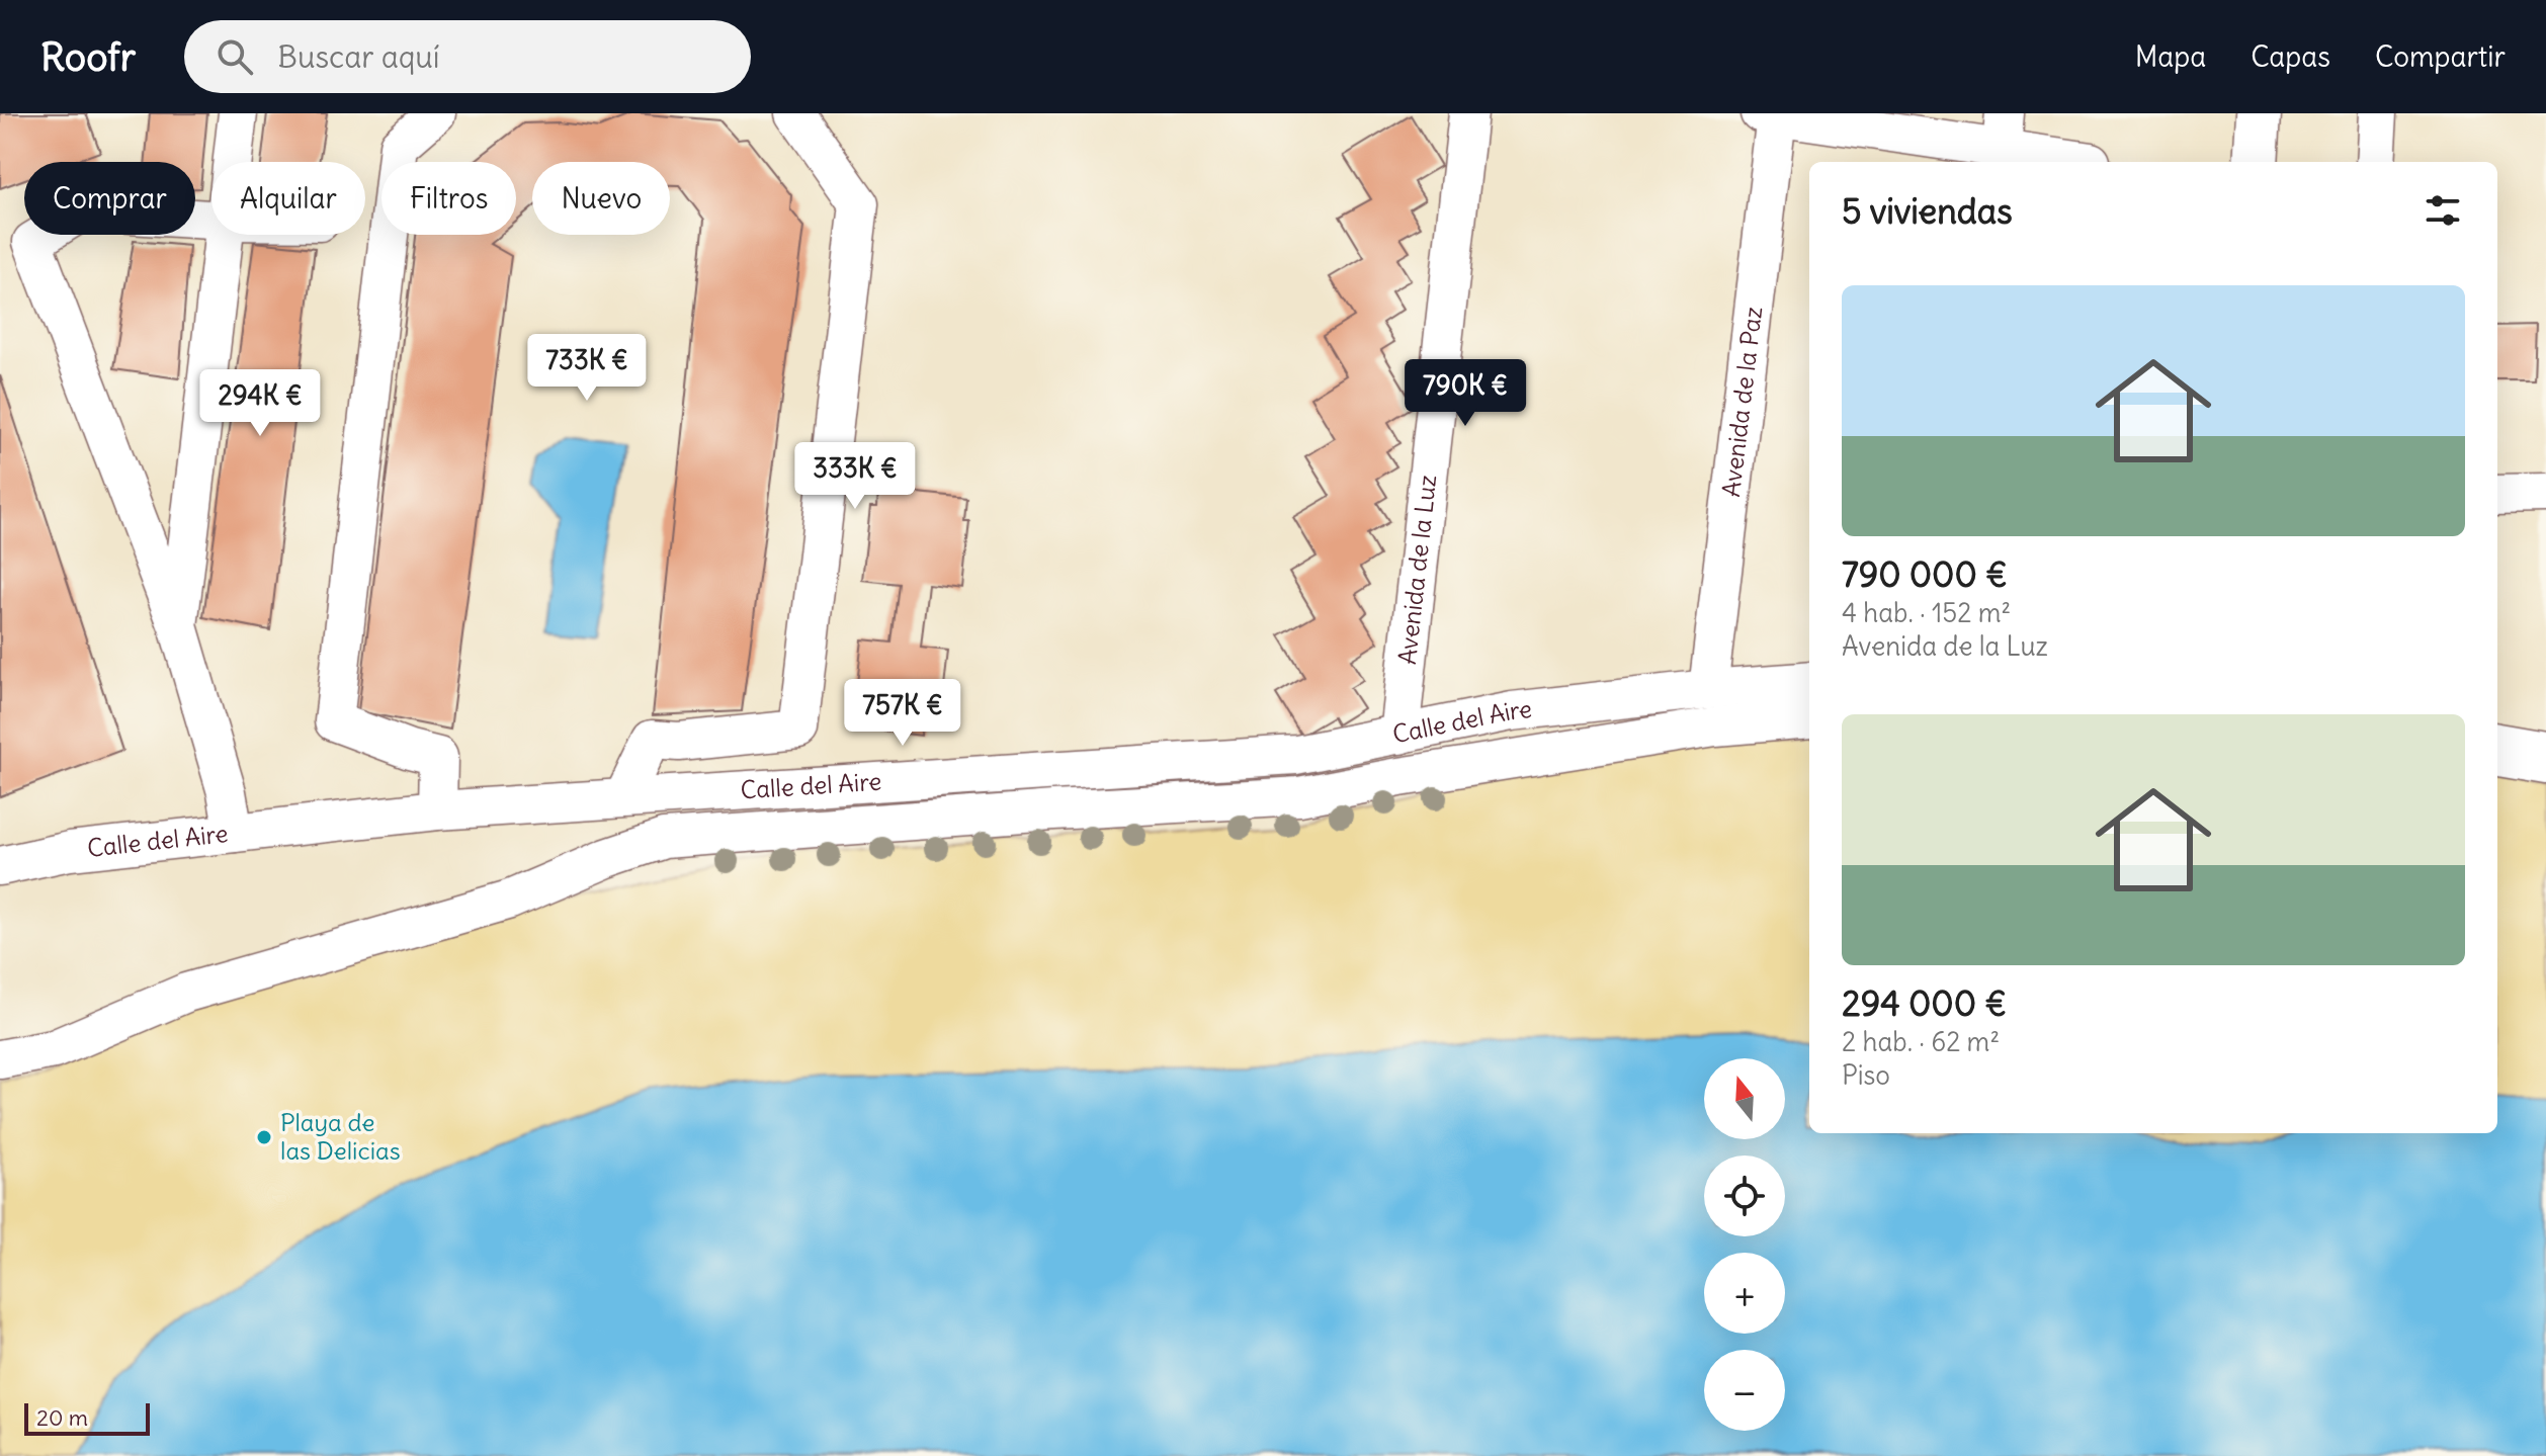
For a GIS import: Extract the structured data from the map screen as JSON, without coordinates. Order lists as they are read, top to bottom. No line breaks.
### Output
{"streets":{"street":["Avenida de la Paz","Avenida de la Luz","Calle del Aire"]},"crossings":[["Avenida de la Paz","Calle del Aire"],["Avenida de la Luz","Calle del Aire"]],"places":["Playa de las Delicias"],"scale_bar":"20 m","north":"top","page":{"header":"Roofr","search":"Buscar aquí","nav":["Mapa","Capas","Compartir"],"chip":["Comprar","Alquilar","Filtros","Nuevo"],"heading":"5 viviendas","list":[{"name":"790 000 €","note":"4 hab. · 152 m² · Avenida de la Luz"},{"name":"294 000 €","note":"2 hab. · 62 m² · Piso"}],"price":["733K €","790K €","294K €","333K €","757K €"],"map_buttons":["+","−"],"scale":"20 m"}}
